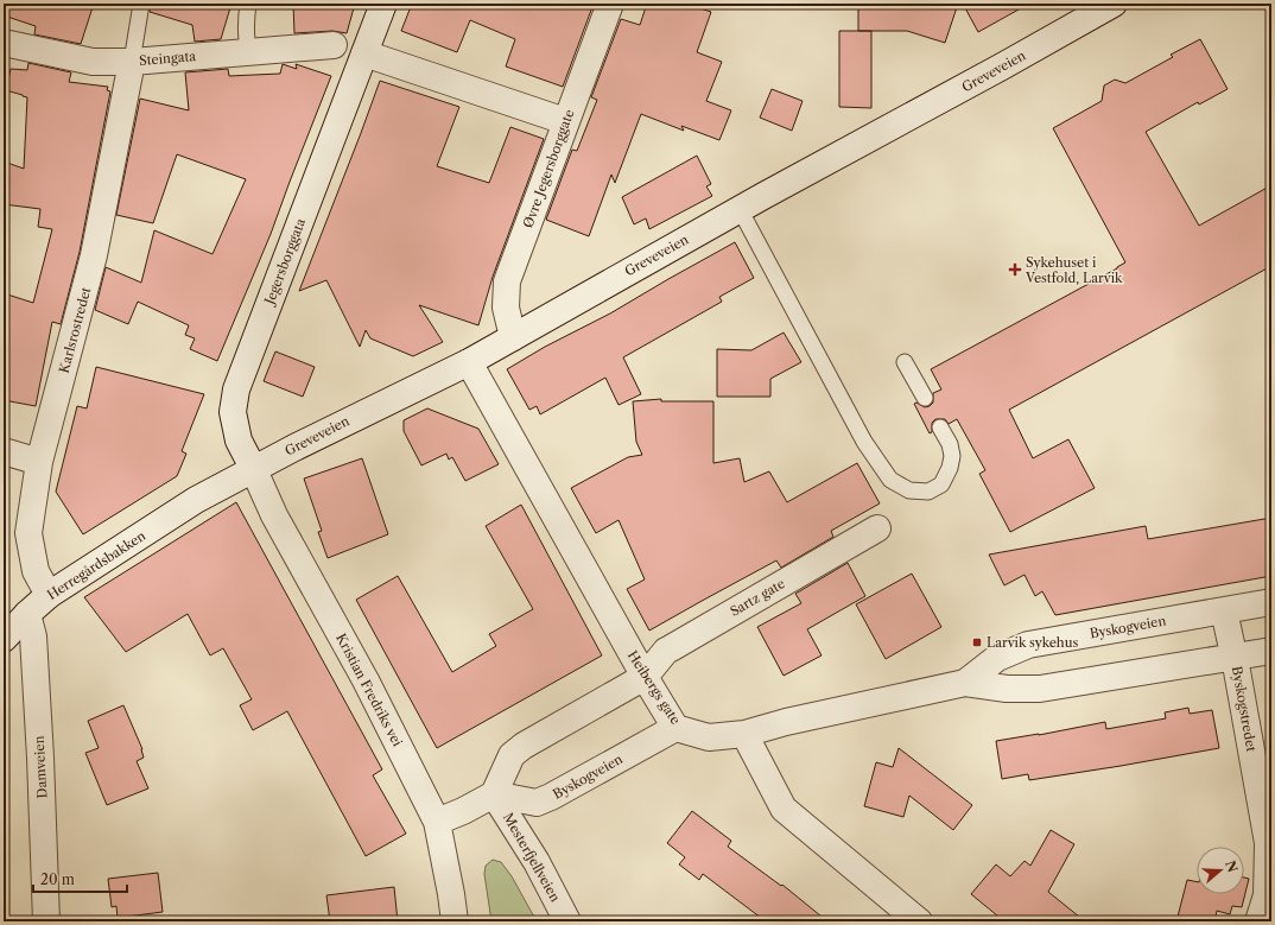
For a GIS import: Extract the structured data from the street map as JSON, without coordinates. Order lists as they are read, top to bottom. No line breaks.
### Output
{"streets":{"street":["Steingata","Greveveien","Øvre Jegersborggate","Jegersborggata","Karlsrostredet","Herregårdsbakken","Sartz gate","Byskogveien","Heibergs gate","Kristian Fredriks vei","Byskogstredet","Damveien","Mesterfjellveien"]},"crossings":[["Steingata","Karlsrostredet"],["Greveveien","Øvre Jegersborggate"],["Greveveien","Jegersborggata"],["Greveveien","Herregårdsbakken"],["Greveveien","Heibergs gate"],["Greveveien","Kristian Fredriks vei"],["Jegersborggata","Kristian Fredriks vei"],["Karlsrostredet","Herregårdsbakken"],["Herregårdsbakken","Damveien"],["Sartz gate","Heibergs gate"],["Byskogveien","Heibergs gate"],["Byskogveien","Byskogstredet"],["Byskogveien","Mesterfjellveien"]],"places":{"health":["Sykehuset i Vestfold, Larvik"],"transit":["Larvik sykehus"]},"scale_bar":"20 m","north":"right"}
